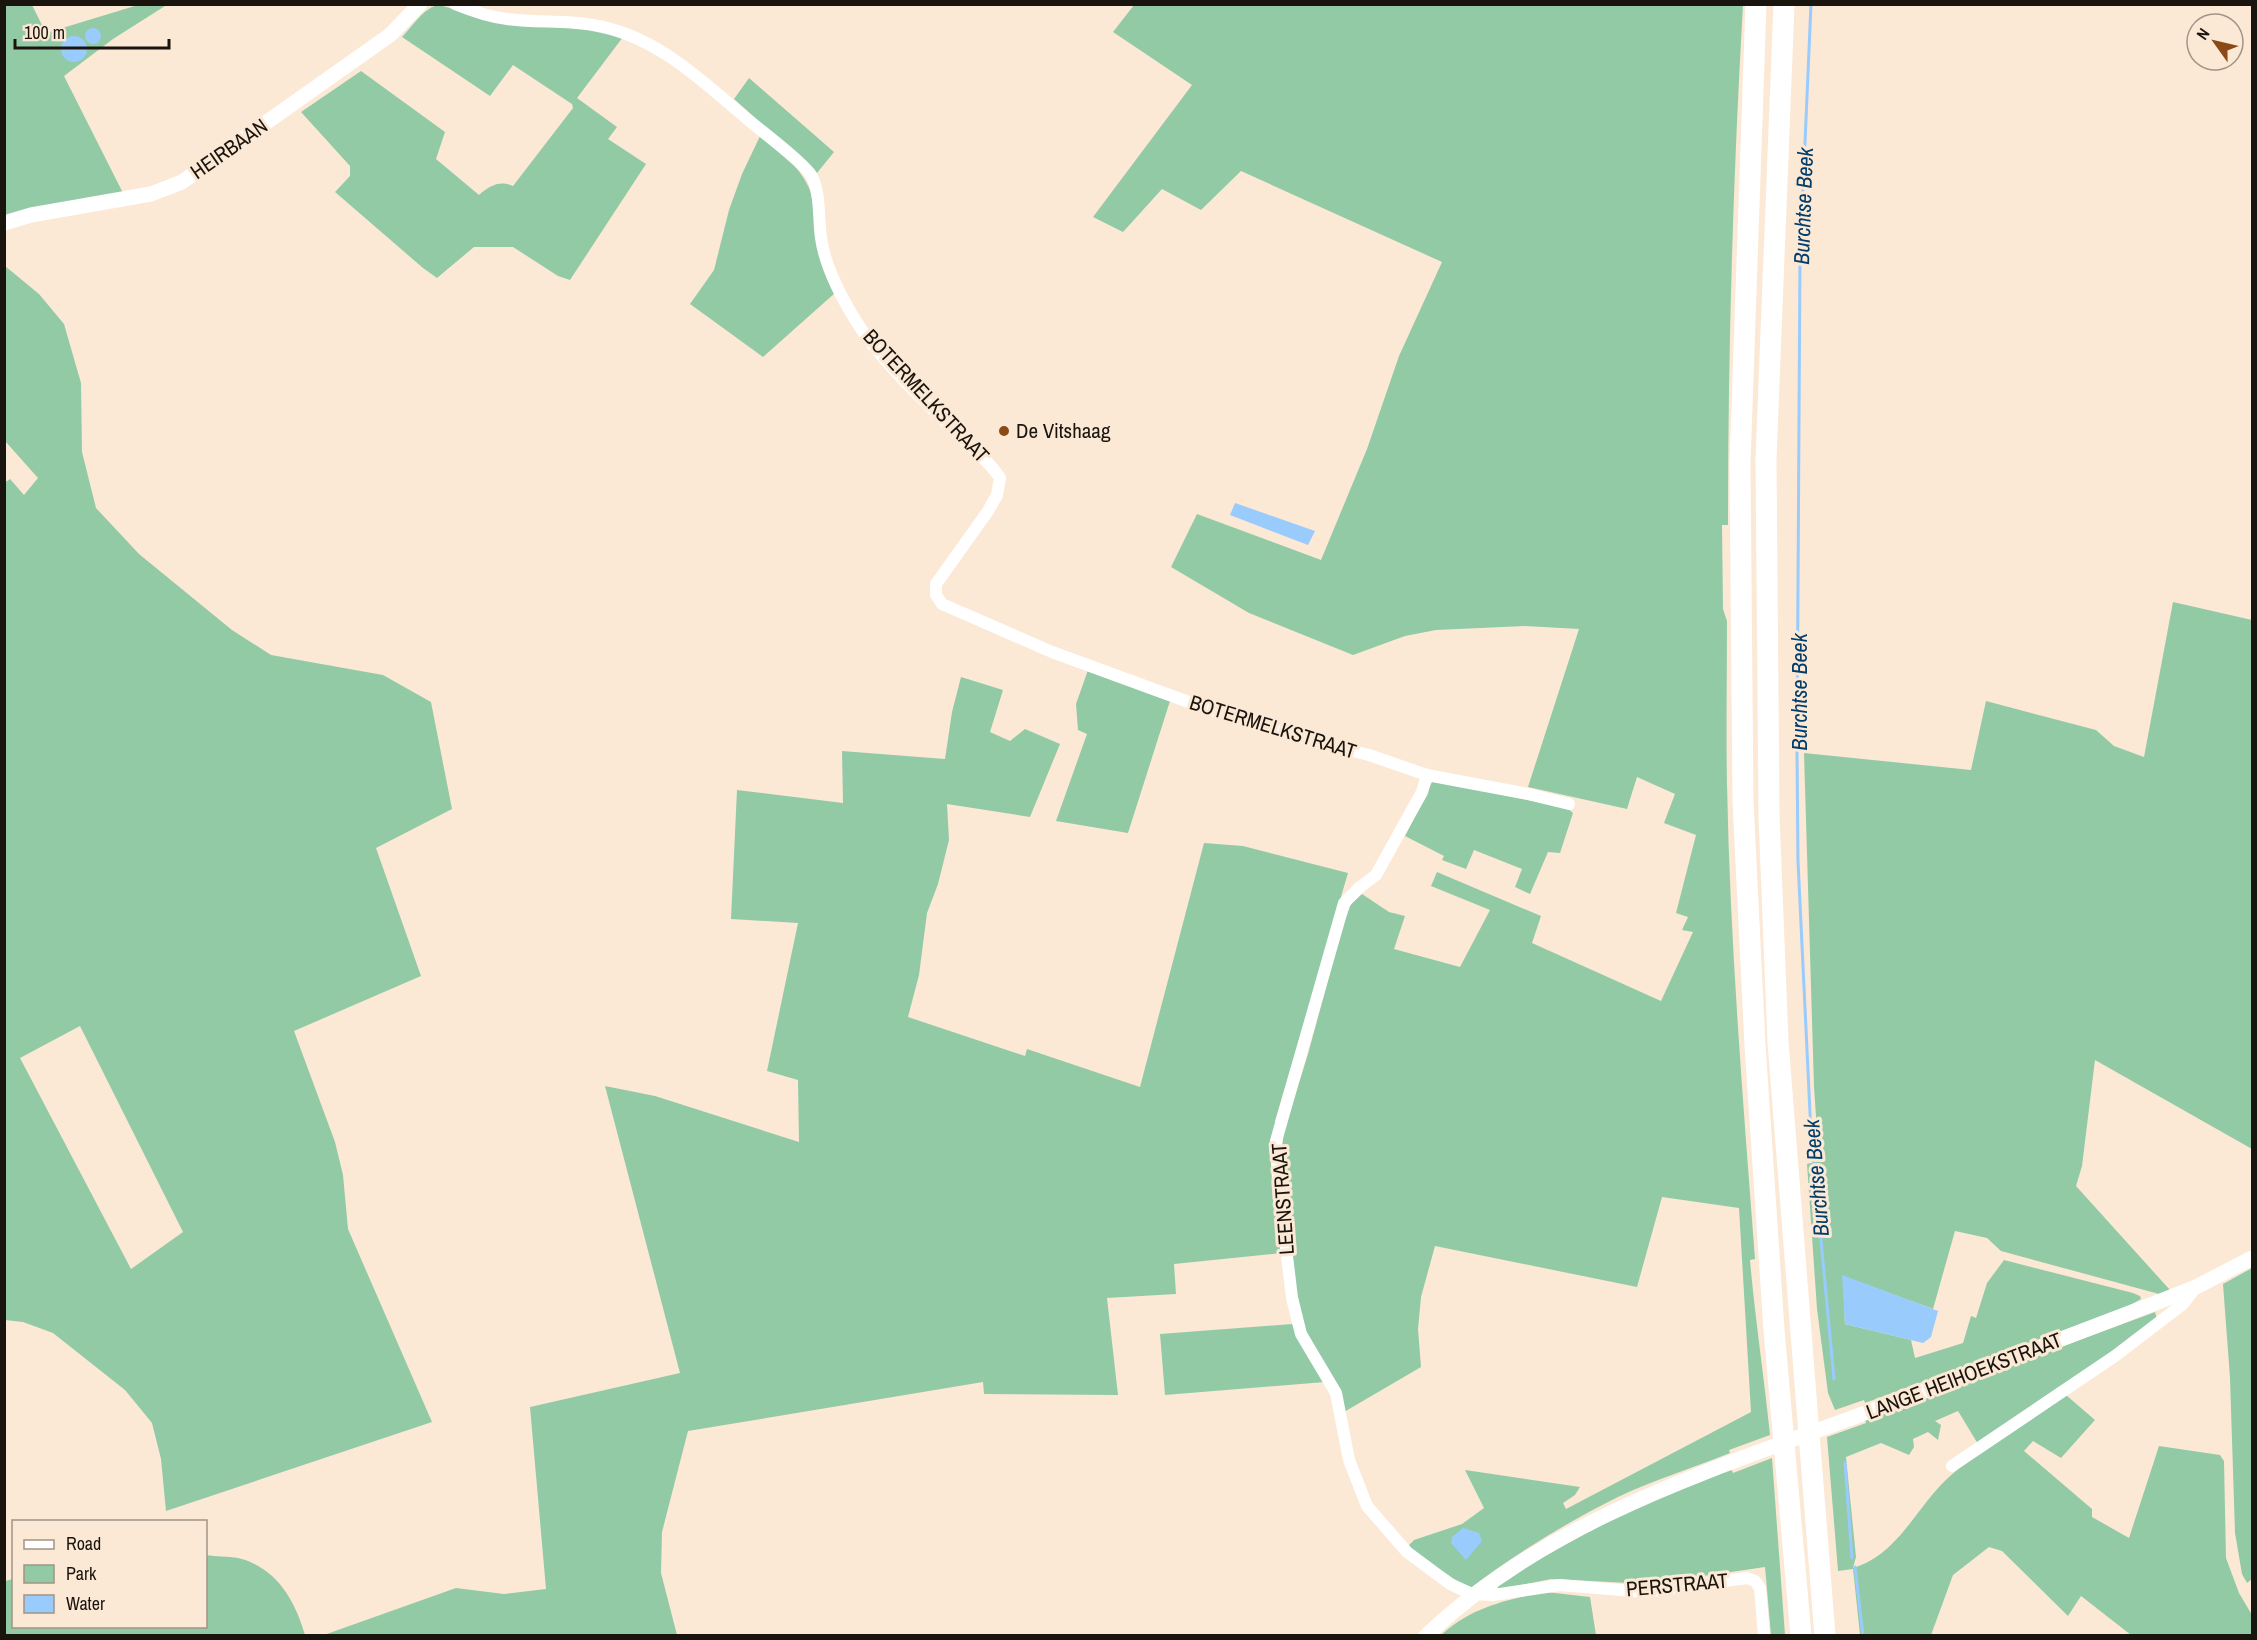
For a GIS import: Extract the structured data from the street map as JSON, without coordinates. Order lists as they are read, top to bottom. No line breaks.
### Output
{"streets":{"street":["HEIRBAAN","BOTERMELKSTRAAT","LEENSTRAAT","LANGE HEIHOEKSTRAAT","PERSTRAAT"]},"crossings":[["BOTERMELKSTRAAT","LEENSTRAAT"],["LEENSTRAAT","LANGE HEIHOEKSTRAAT"],["LEENSTRAAT","PERSTRAAT"],["LANGE HEIHOEKSTRAAT","PERSTRAAT"]],"water":["Burchtse Beek"],"places":["De Vitshaag"],"legend":["Road","Park","Water"],"scale_bar":"100 m","north":"top left"}
